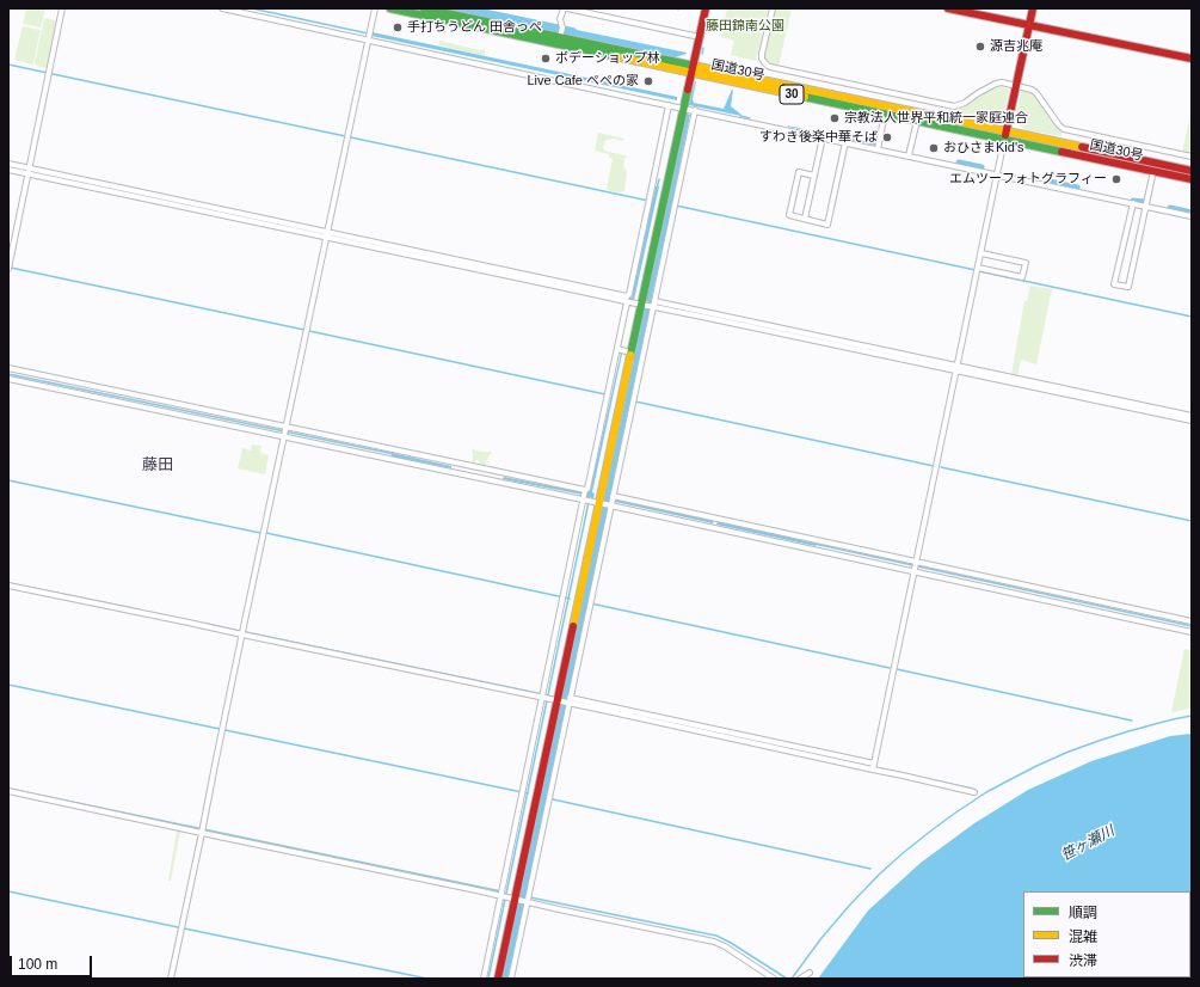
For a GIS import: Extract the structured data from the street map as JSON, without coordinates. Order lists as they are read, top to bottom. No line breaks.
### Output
{"streets":{"main road":["国道30号","30"]},"districts":["藤田"],"water":["笹ヶ瀬川"],"parks":["藤田錦南公園"],"places":["手打ちうどん 田舎っぺ","源吉兆庵","ボデーショップ林","Live Cafe ペペの家","宗教法人世界平和統一家庭連合","すわき後楽中華そば","おひさまKid's","エムツーフォトグラフィー"],"legend":["順調","混雑","渋滞"],"scale_bar":"100 m"}
